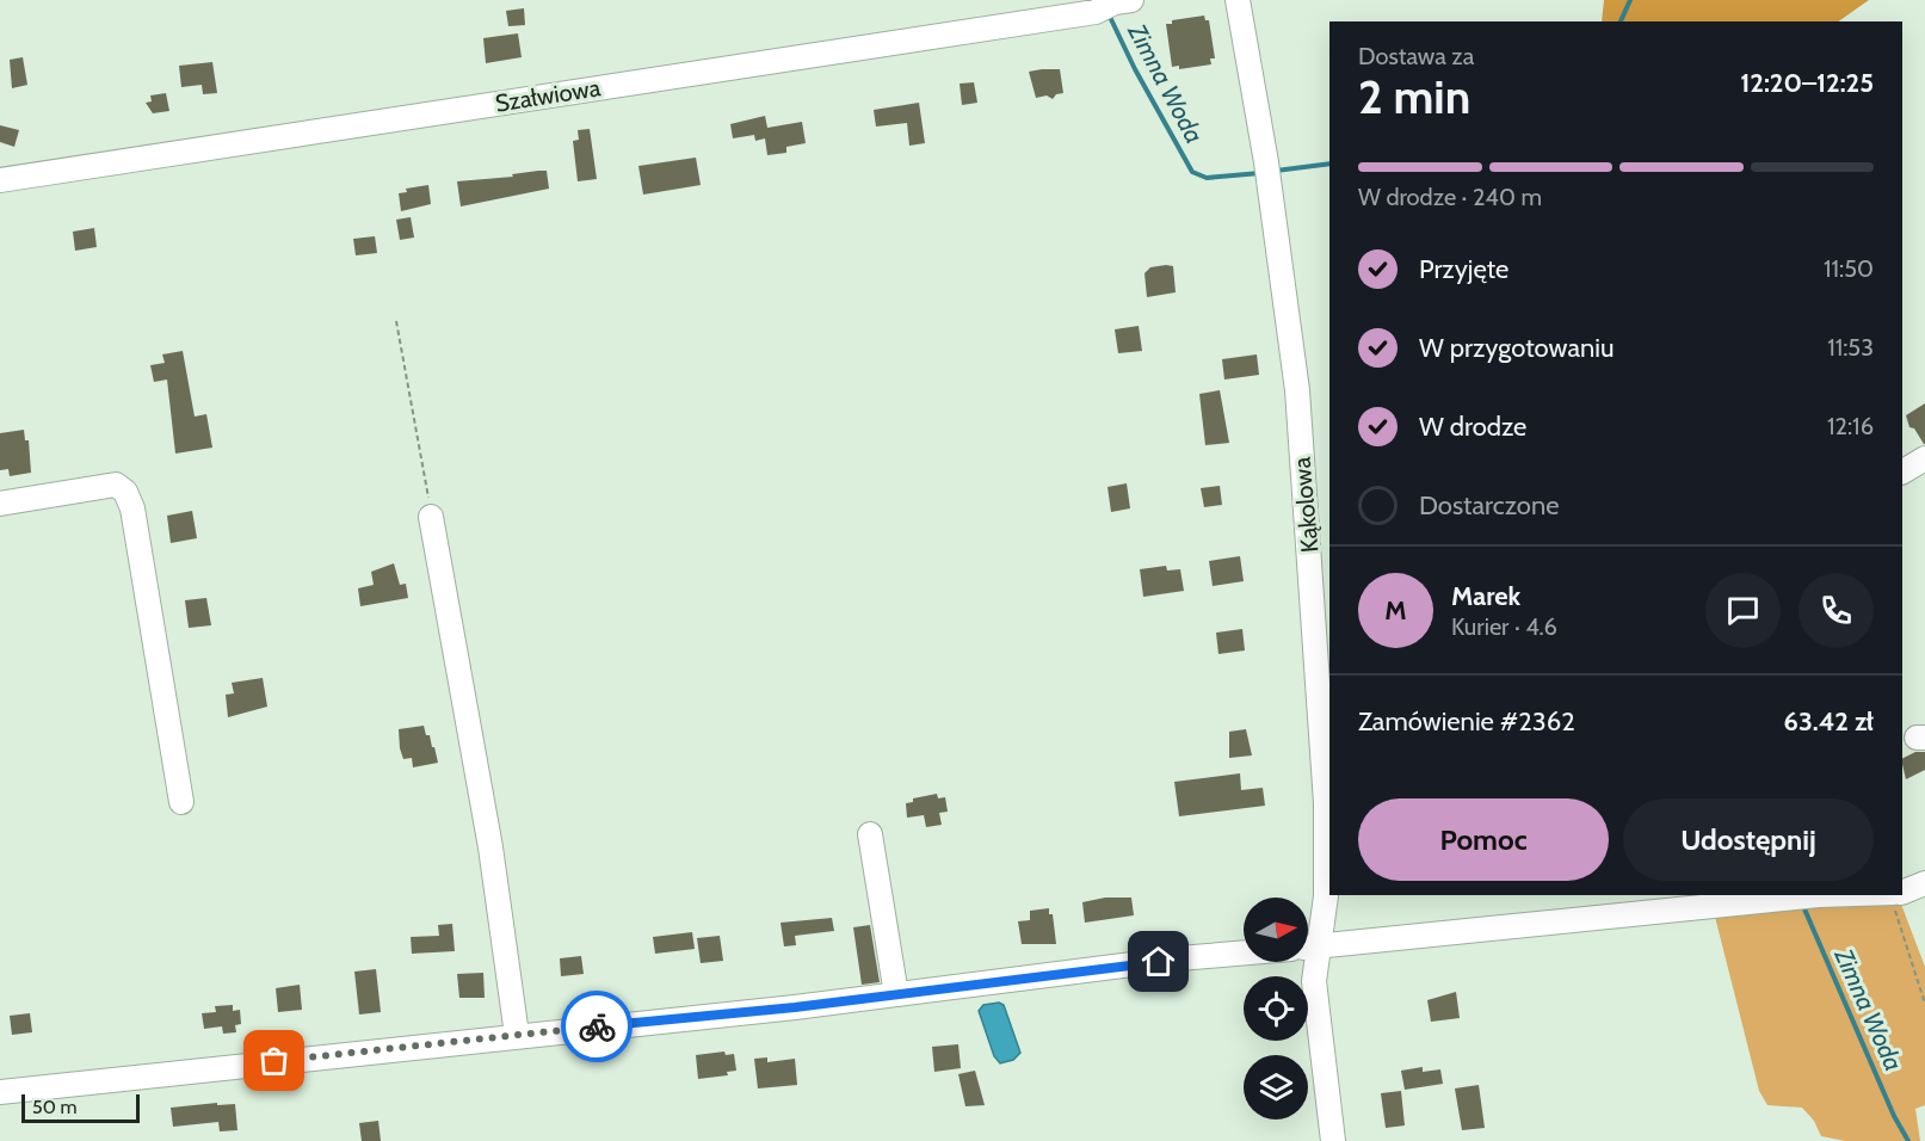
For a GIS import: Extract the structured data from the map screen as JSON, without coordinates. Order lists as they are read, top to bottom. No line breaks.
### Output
{"streets":{"street":["Szałwiowa","Kąkolowa"]},"water":["Zimna Woda"],"scale_bar":"50 m","north":"right","page":{"heading":["2 min","Dostawa za","12:20–12:25"],"panel":["Marek","Kurier · 4.6","Zamówienie #2362","63.42 zł"],"bar":"W drodze · 240 m","list":[["Przyjęte","11:50"],["W przygotowaniu","11:53"],["W drodze","12:16"],"Dostarczone"],"round":"M","buttons":["Pomoc","Udostępnij"],"scale":"50 m"}}
